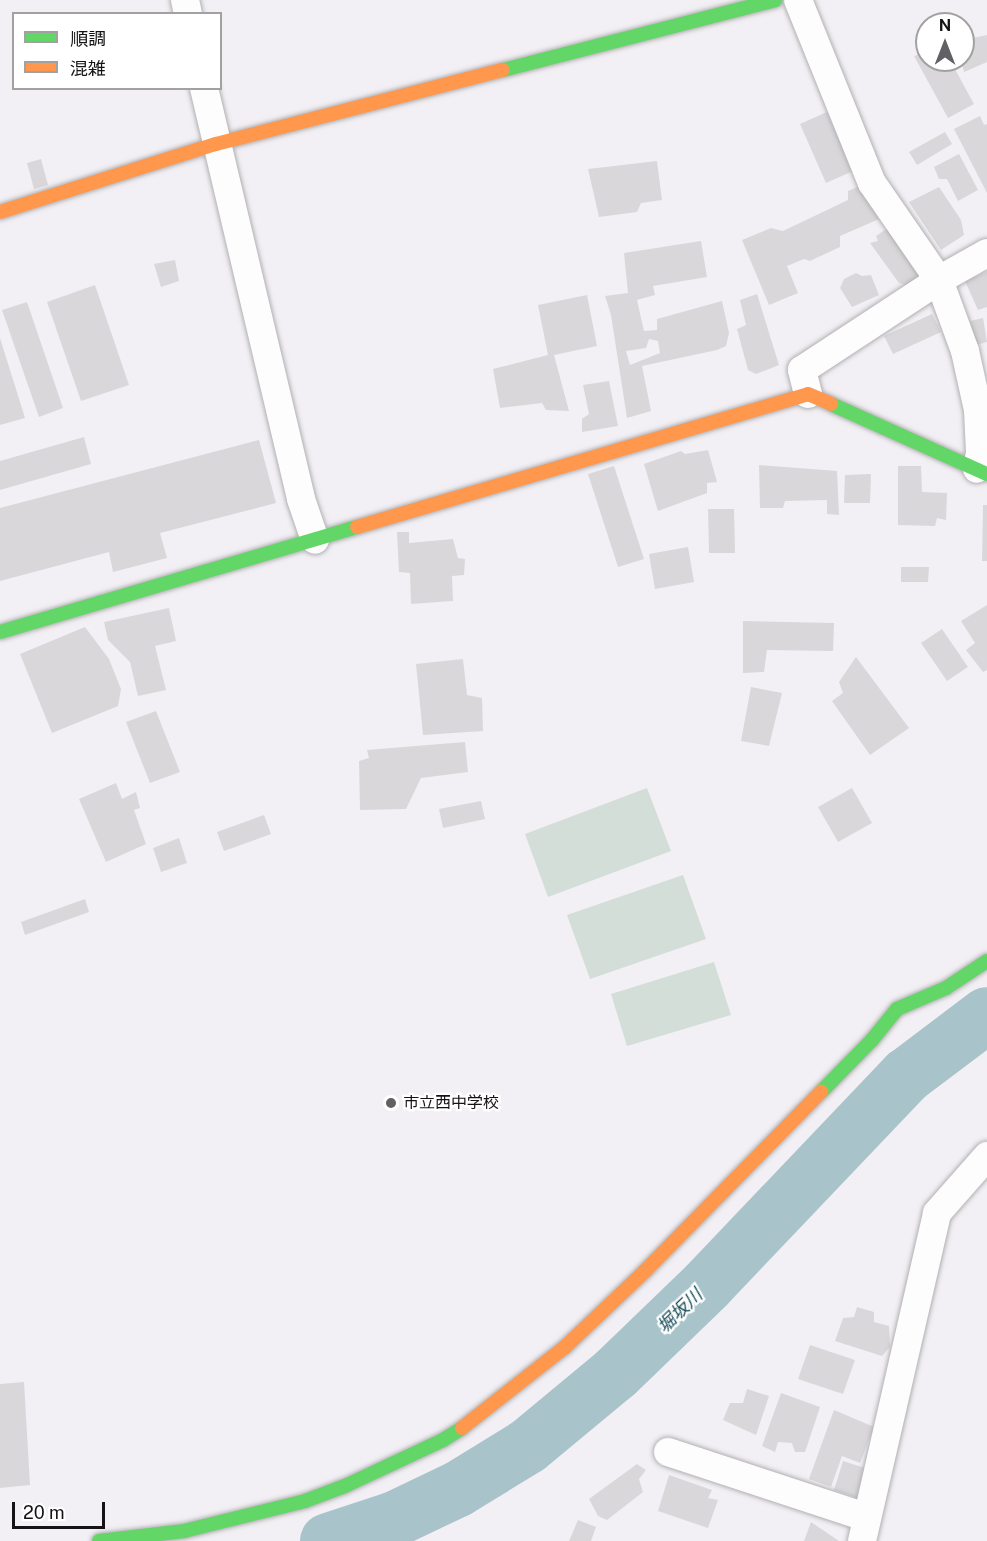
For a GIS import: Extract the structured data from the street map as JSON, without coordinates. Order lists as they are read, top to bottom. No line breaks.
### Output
{"water":["堀坂川"],"places":["市立西中学校"],"legend":["順調","混雑"],"scale_bar":"20 m","north":"top"}
